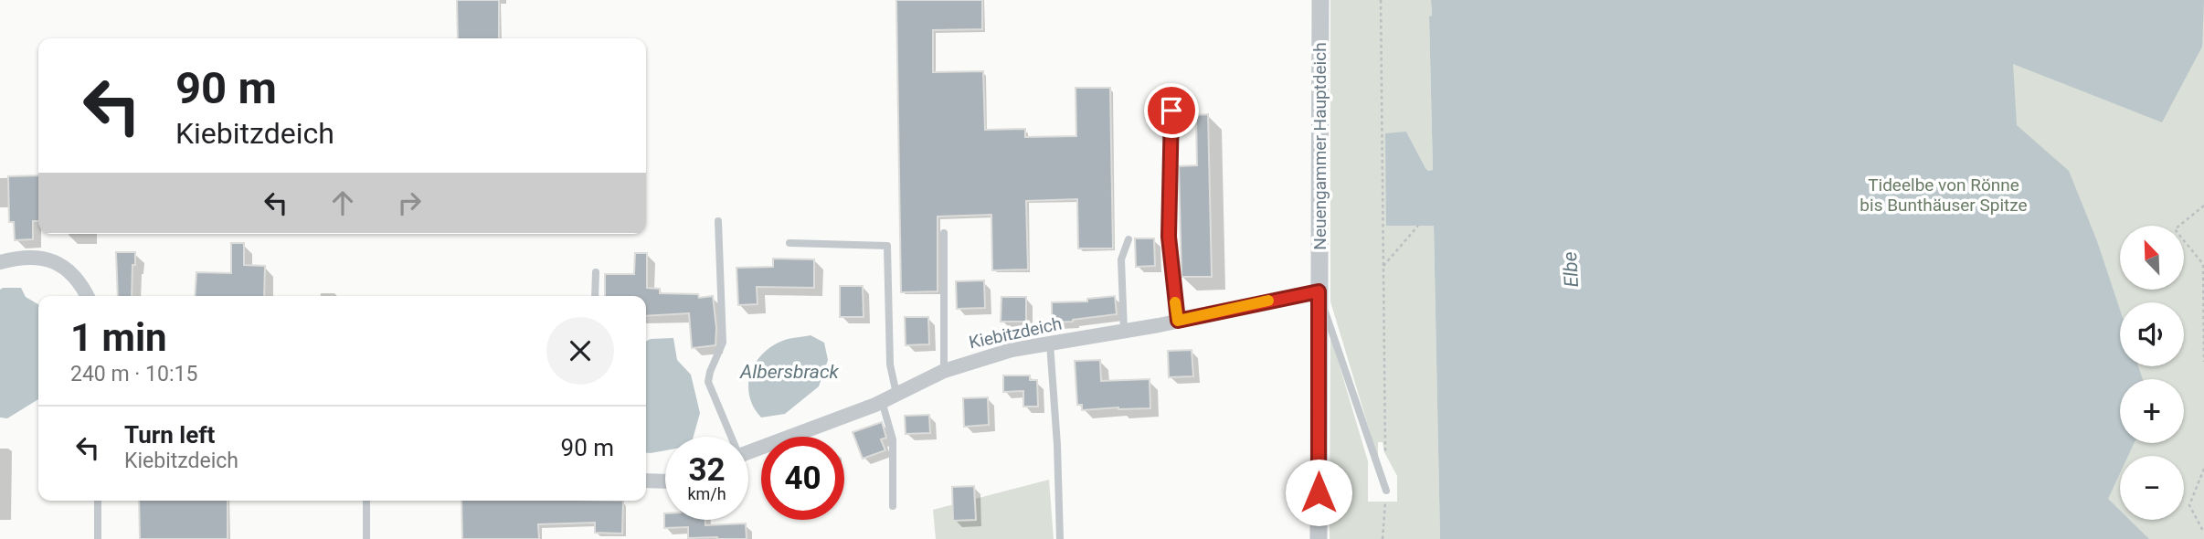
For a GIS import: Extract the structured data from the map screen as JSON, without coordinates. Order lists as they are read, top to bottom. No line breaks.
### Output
{"streets":{"street":["Neuengammer Hauptdeich","Kiebitzdeich"]},"crossings":[["Neuengammer Hauptdeich","Kiebitzdeich"]],"water":["Elbe","Albersbrack"],"parks":["Tideelbe von Rönne bis Bunthäuser Spitze"],"north":"top left","page":{"turn":["90 m","Kiebitzdeich"],"map_buttons":["+","−"],"heading":["1 min","240 m · 10:15"],"list":[{"name":"Turn left","note":"Kiebitzdeich","value":"90 m"}],"speed":"32 km/h","limit":"40"}}
